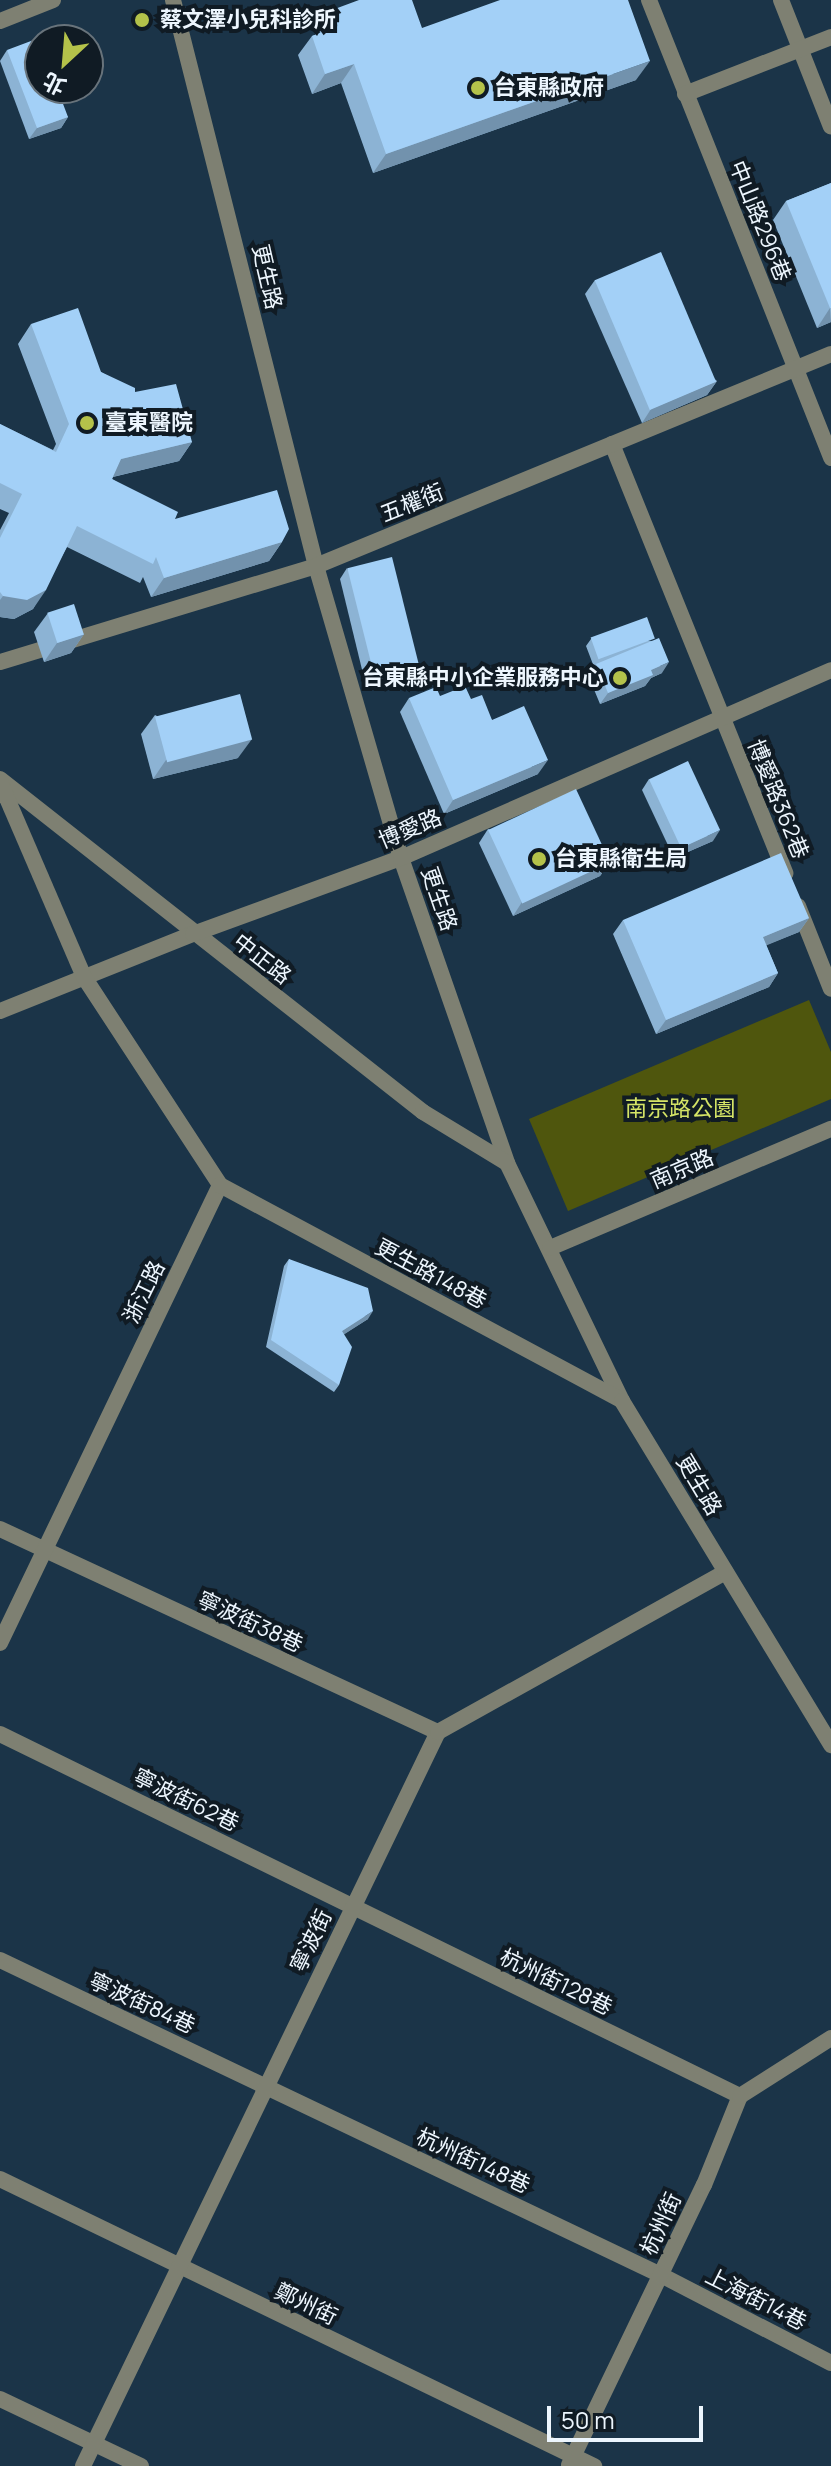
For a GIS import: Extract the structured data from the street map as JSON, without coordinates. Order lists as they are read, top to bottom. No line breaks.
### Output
{"streets":{"street":["中山路296巷","更生路","五權街","博愛路362巷","博愛路","中正路","南京路","更生路148巷","浙江路","寧波街38巷","寧波街62巷","寧波街","杭州街128巷","寧波街84巷","杭州街148巷","杭州街","上海街14巷","鄭州街"]},"crossings":[["中山路296巷","五權街"],["更生路","五權街"],["更生路","博愛路"],["更生路","中正路"],["更生路","南京路"],["更生路","更生路148巷"],["五權街","博愛路362巷"],["博愛路362巷","博愛路"],["博愛路","中正路"],["更生路148巷","浙江路"],["浙江路","寧波街38巷"],["寧波街38巷","寧波街"],["寧波街62巷","寧波街"],["寧波街62巷","杭州街128巷"],["寧波街","杭州街128巷"],["寧波街","寧波街84巷"],["寧波街","杭州街148巷"],["寧波街","鄭州街"],["杭州街128巷","杭州街"],["寧波街84巷","杭州街148巷"],["杭州街148巷","杭州街"],["杭州街148巷","上海街14巷"],["杭州街","上海街14巷"],["杭州街","鄭州街"]],"parks":["南京路公園"],"places":["蔡文澤小兒科診所","台東縣政府","臺東醫院","台東縣中小企業服務中心","台東縣衛生局"],"scale_bar":"50 m","north":"bottom left"}
